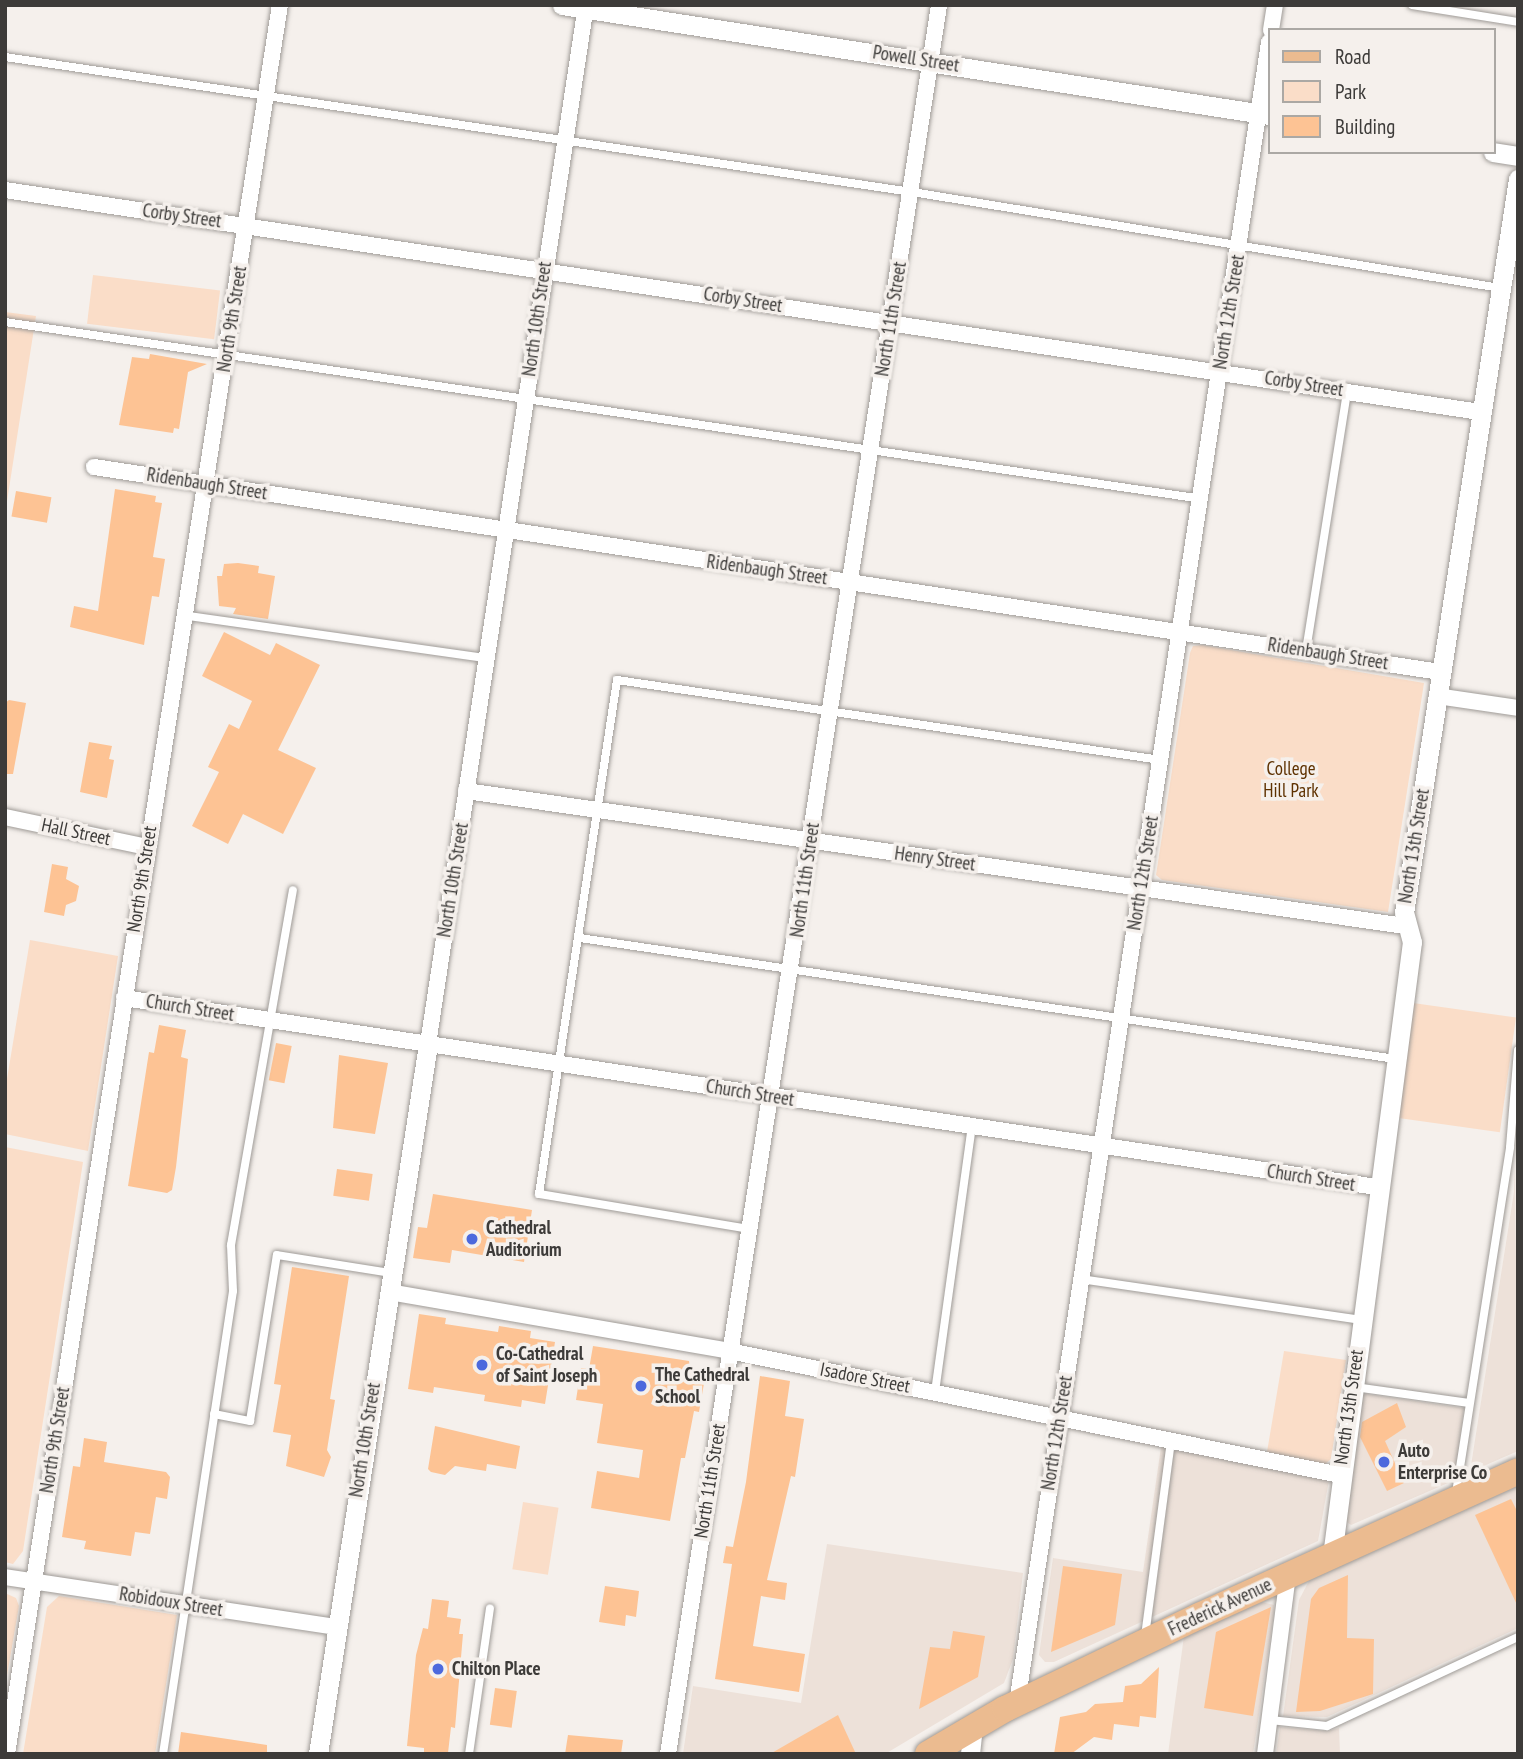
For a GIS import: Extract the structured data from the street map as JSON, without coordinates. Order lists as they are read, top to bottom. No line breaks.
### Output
{"streets":{"main road":["Frederick Avenue"],"street":["Powell Street","Corby Street","North 12th Street","North 9th Street","North 10th Street","North 11th Street","Ridenbaugh Street","Hall Street","North 13th Street","Henry Street","Church Street","Isadore Street","Robidoux Street"]},"crossings":[["Powell Street","North 12th Street"],["Powell Street","North 10th Street"],["Powell Street","North 11th Street"],["Corby Street","North 12th Street"],["Corby Street","North 9th Street"],["Corby Street","North 10th Street"],["Corby Street","North 11th Street"],["Corby Street","North 13th Street"],["North 12th Street","Ridenbaugh Street"],["North 12th Street","Henry Street"],["North 12th Street","Church Street"],["North 12th Street","Isadore Street"],["North 12th Street","Frederick Avenue"],["North 9th Street","Ridenbaugh Street"],["North 9th Street","Hall Street"],["North 9th Street","Church Street"],["North 9th Street","Robidoux Street"],["North 10th Street","Ridenbaugh Street"],["North 10th Street","Henry Street"],["North 10th Street","Church Street"],["North 10th Street","Isadore Street"],["North 10th Street","Robidoux Street"],["North 11th Street","Ridenbaugh Street"],["North 11th Street","Henry Street"],["North 11th Street","Church Street"],["North 11th Street","Isadore Street"],["Ridenbaugh Street","North 13th Street"],["North 13th Street","Henry Street"],["North 13th Street","Church Street"],["North 13th Street","Isadore Street"],["North 13th Street","Frederick Avenue"]],"parks":["College Hill Park"],"places":["Cathedral Auditorium","Co-Cathedral of Saint Joseph","The Cathedral School","Auto Enterprise Co","Chilton Place"],"legend":["Road","Park","Building"]}
